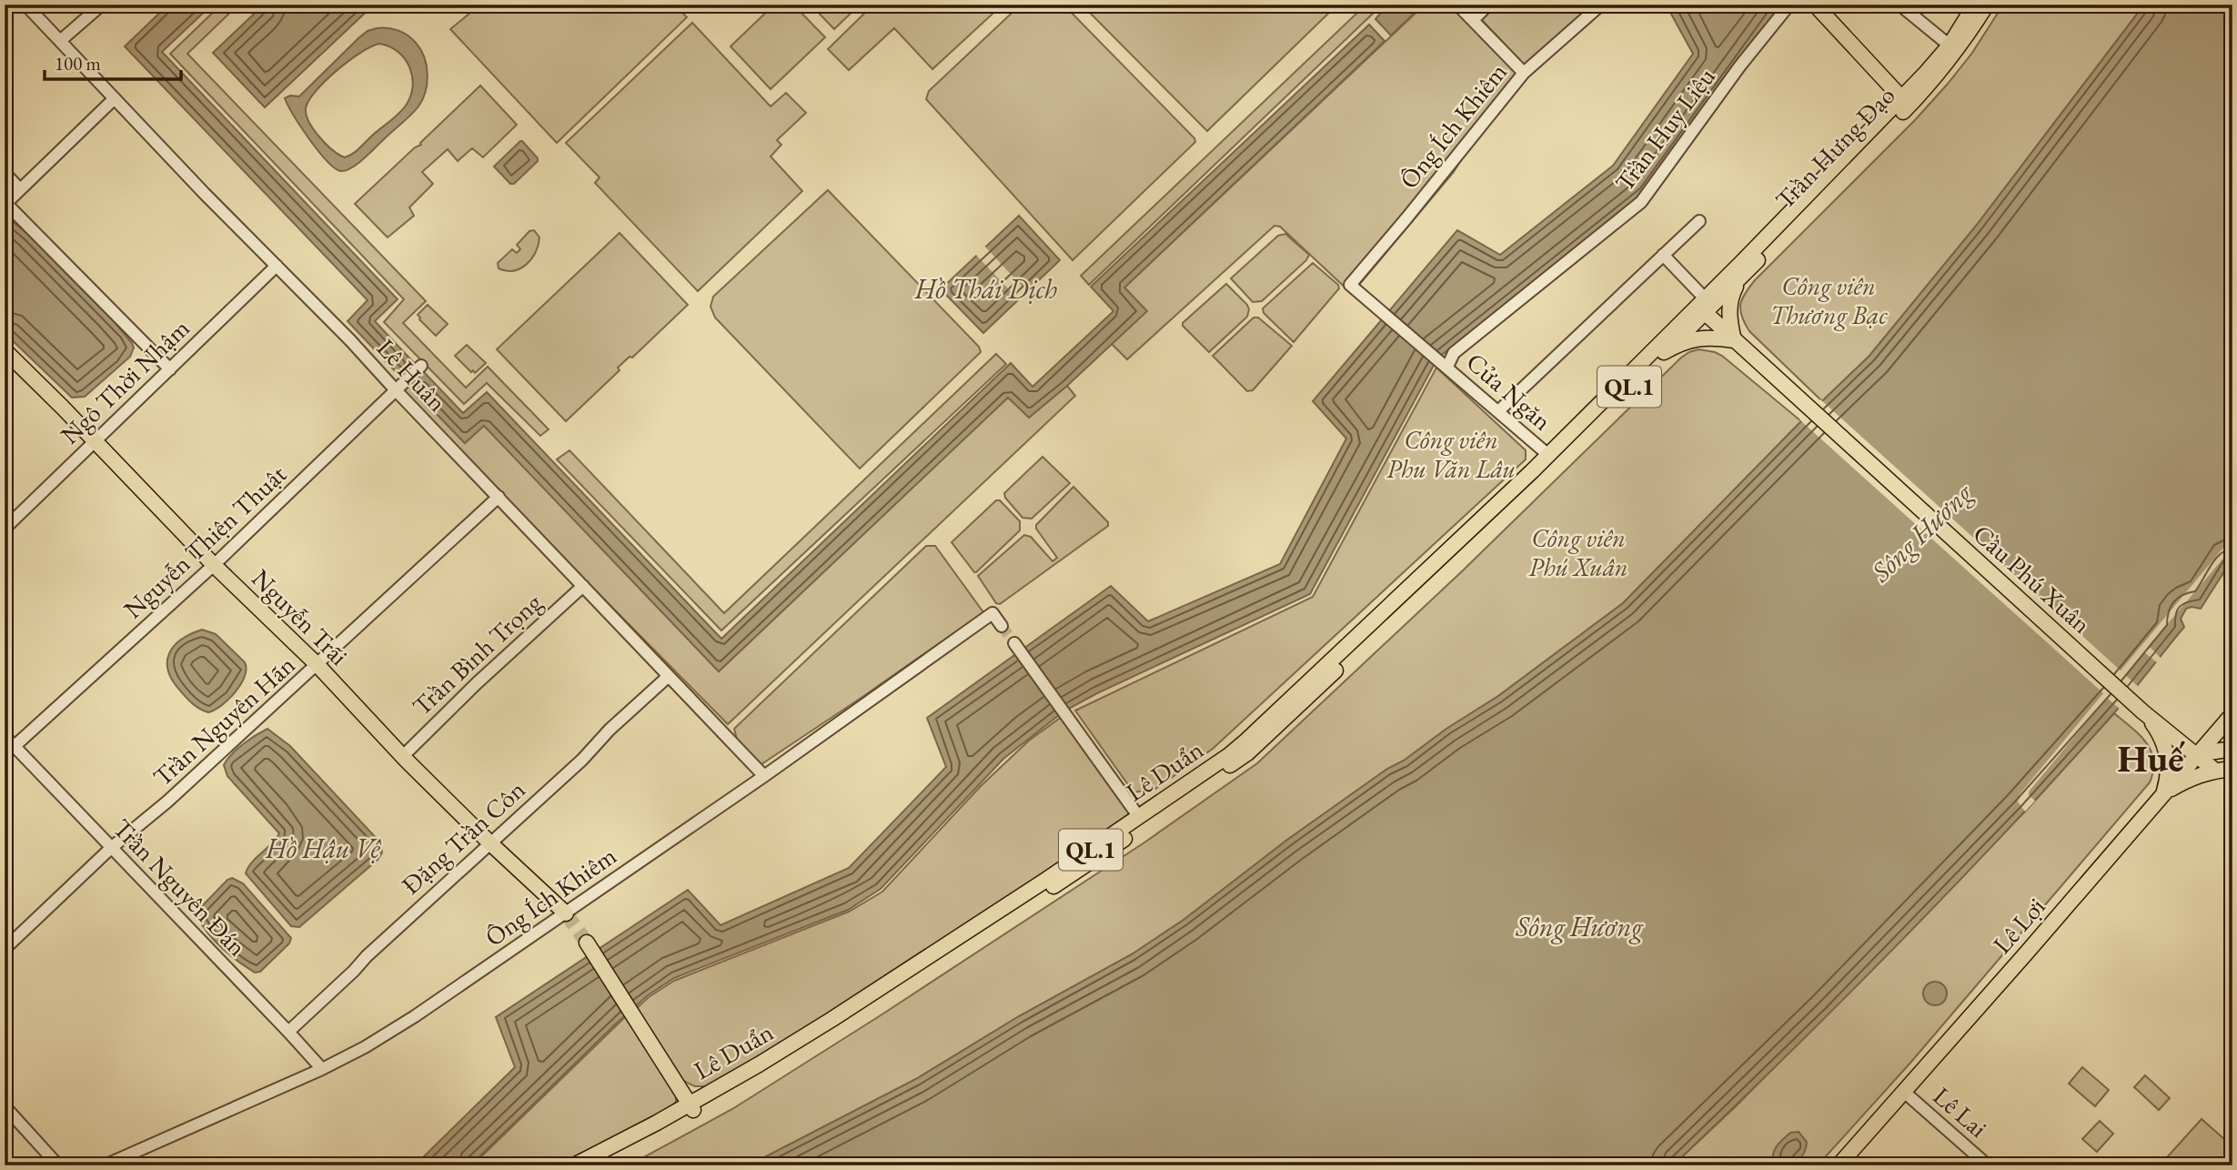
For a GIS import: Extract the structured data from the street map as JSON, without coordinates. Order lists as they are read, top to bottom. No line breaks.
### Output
{"streets":{"main road":["Trần Hưng Đạo","QL.1","Cầu Phú Xuân","Nguyễn Trãi","Lê Duẩn","Lê Lợi"],"street":["Ông Ích Khiêm","Trần Huy Liệu","Lê Huân","Ngô Thời Nhậm","Cửa Ngăn","Nguyễn Thiện Thuật","Trần Bình Trọng","Trần Nguyên Hãn","Đặng Trần Côn","Trần Nguyên Đán","Lê Lai"]},"crossings":[["Ông Ích Khiêm","Lê Huân"],["Ông Ích Khiêm","Cửa Ngăn"],["Ông Ích Khiêm","Nguyễn Trãi"],["Ông Ích Khiêm","Trần Nguyên Đán"],["Trần Huy Liệu","Cửa Ngăn"],["Trần Hưng Đạo","Cầu Phú Xuân"],["Trần Hưng Đạo","Lê Duẩn"],["Lê Huân","Ngô Thời Nhậm"],["Lê Huân","Nguyễn Thiện Thuật"],["Lê Huân","Trần Bình Trọng"],["Lê Huân","Trần Nguyên Hãn"],["Lê Huân","Đặng Trần Côn"],["Ngô Thời Nhậm","Nguyễn Trãi"],["QL.1","Cầu Phú Xuân"],["QL.1","Lê Duẩn"],["Cửa Ngăn","Lê Duẩn"],["Nguyễn Thiện Thuật","Nguyễn Trãi"],["Nguyễn Thiện Thuật","Trần Nguyên Đán"],["Cầu Phú Xuân","Lê Duẩn"],["Cầu Phú Xuân","Lê Lợi"],["Nguyễn Trãi","Trần Bình Trọng"],["Nguyễn Trãi","Trần Nguyên Hãn"],["Nguyễn Trãi","Đặng Trần Côn"],["Trần Nguyên Hãn","Trần Nguyên Đán"],["Đặng Trần Côn","Trần Nguyên Đán"],["Lê Lợi","Lê Lai"]],"districts":["Huế"],"water":["Hồ Thái Dịch","Sông Hương","Hồ Hậu Vệ"],"parks":["Công viên Thương Bạc","Công viên Phu Văn Lâu","Công viên Phú Xuân"],"scale_bar":"100 m"}
